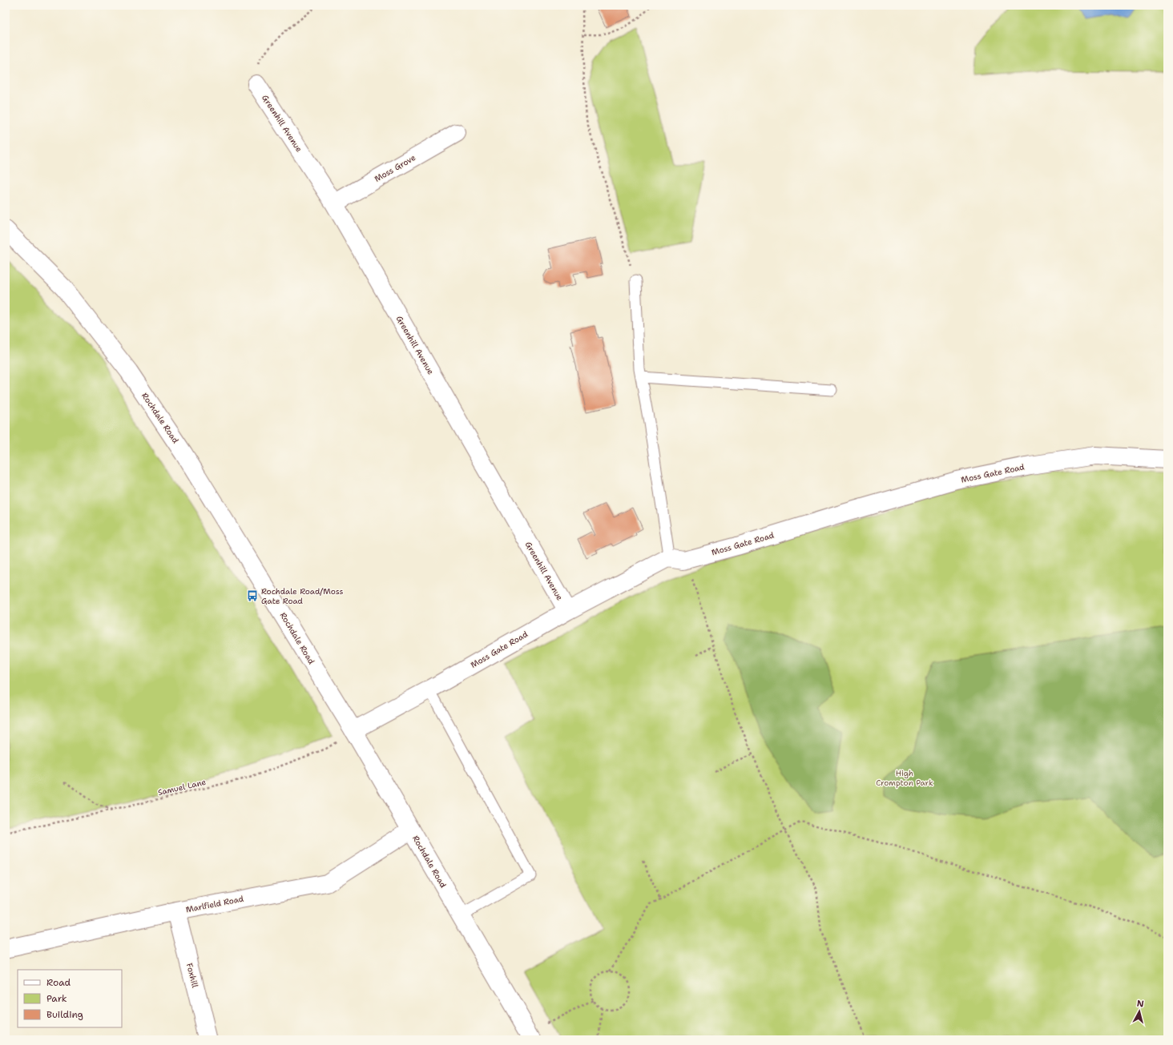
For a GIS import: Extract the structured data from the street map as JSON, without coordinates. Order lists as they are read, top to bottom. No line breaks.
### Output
{"streets":{"street":["Greenhill Avenue","Moss Grove","Rochdale Road","Moss Gate Road","Marlfield Road","Foxhill"],"path":["Samuel Lane"]},"crossings":[["Greenhill Avenue","Moss Grove"],["Greenhill Avenue","Moss Gate Road"],["Rochdale Road","Moss Gate Road"],["Rochdale Road","Samuel Lane"],["Rochdale Road","Marlfield Road"],["Moss Gate Road","Samuel Lane"],["Marlfield Road","Foxhill"]],"parks":["High Crompton Park"],"places":{"bus stop":["Rochdale Road/Moss Gate Road"]},"legend":["Road","Park","Building"],"north":"top"}
